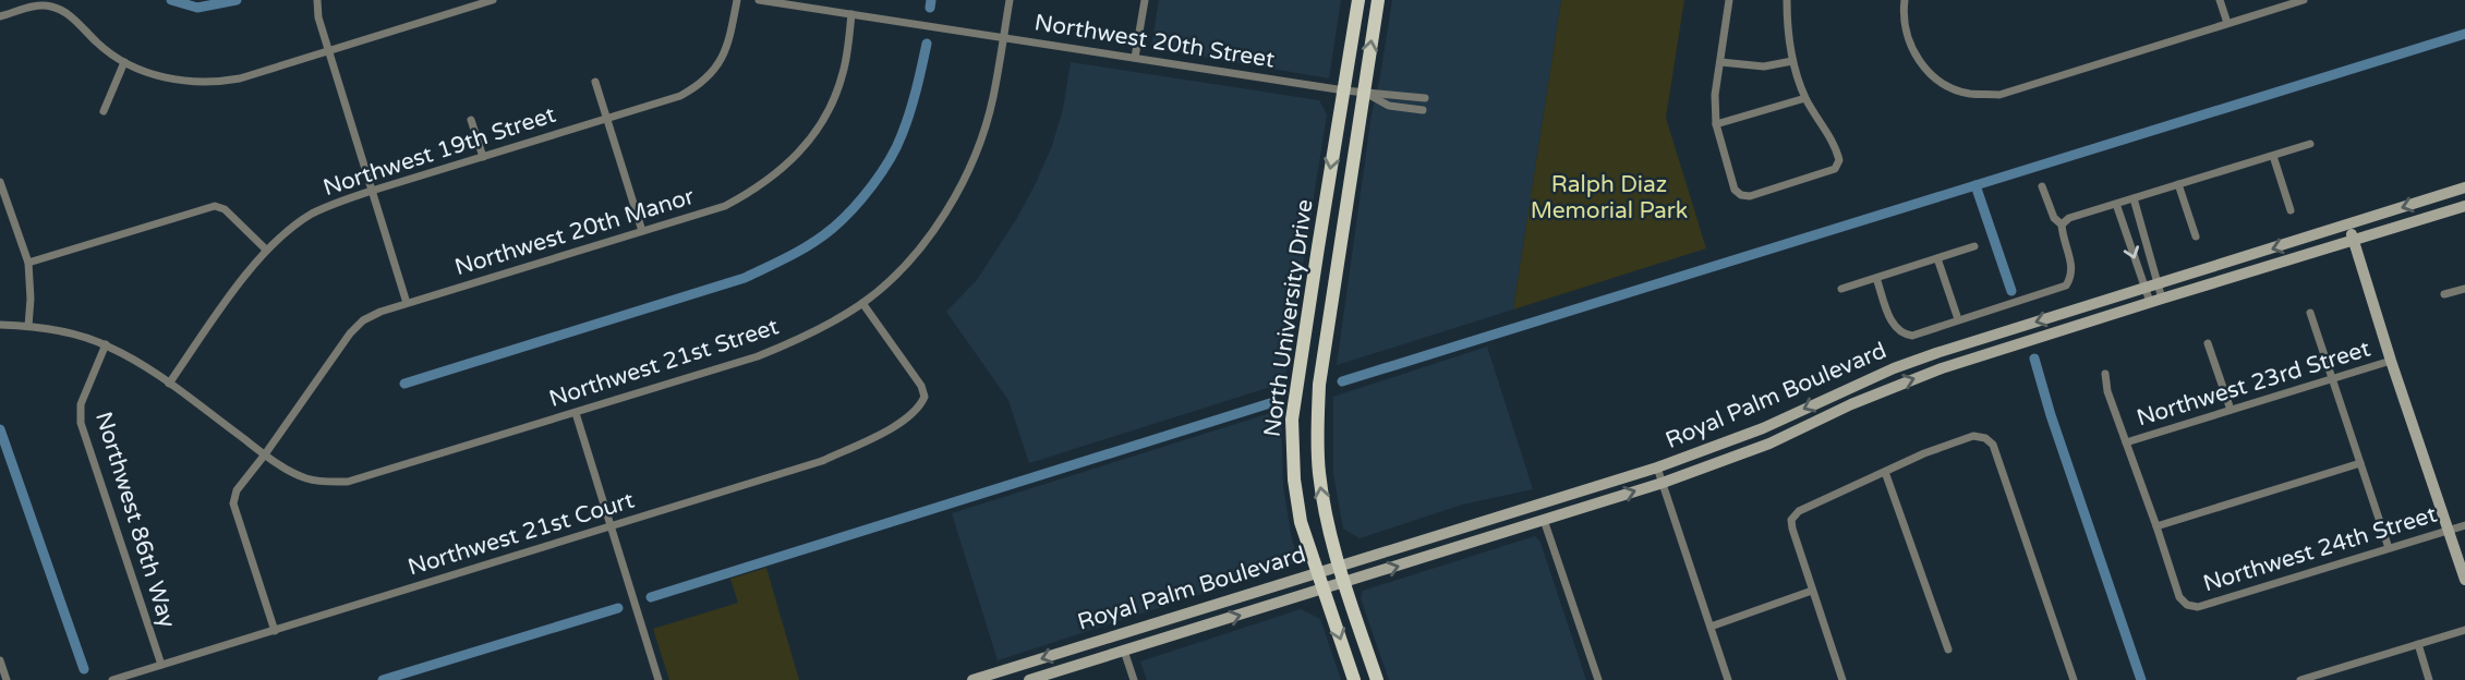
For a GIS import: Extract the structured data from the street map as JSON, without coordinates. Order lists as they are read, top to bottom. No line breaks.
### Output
{"streets":{"main road":["North University Drive","Royal Palm Boulevard"],"street":["Northwest 20th Street","Northwest 19th Street","Northwest 20th Manor","Northwest 21st Street","Northwest 23rd Street","Northwest 86th Way","Northwest 21st Court","Northwest 24th Street"]},"crossings":[["Northwest 20th Street","Northwest 20th Manor"],["Northwest 20th Street","North University Drive"],["Northwest 20th Street","Northwest 21st Street"],["Northwest 19th Street","Northwest 21st Street"],["Northwest 20th Manor","Northwest 21st Street"],["Northwest 20th Manor","Northwest 21st Court"],["North University Drive","Royal Palm Boulevard"],["Northwest 21st Street","Northwest 86th Way"],["Northwest 21st Street","Northwest 21st Court"],["Northwest 86th Way","Northwest 21st Court"]],"parks":["Ralph Diaz Memorial Park"]}
